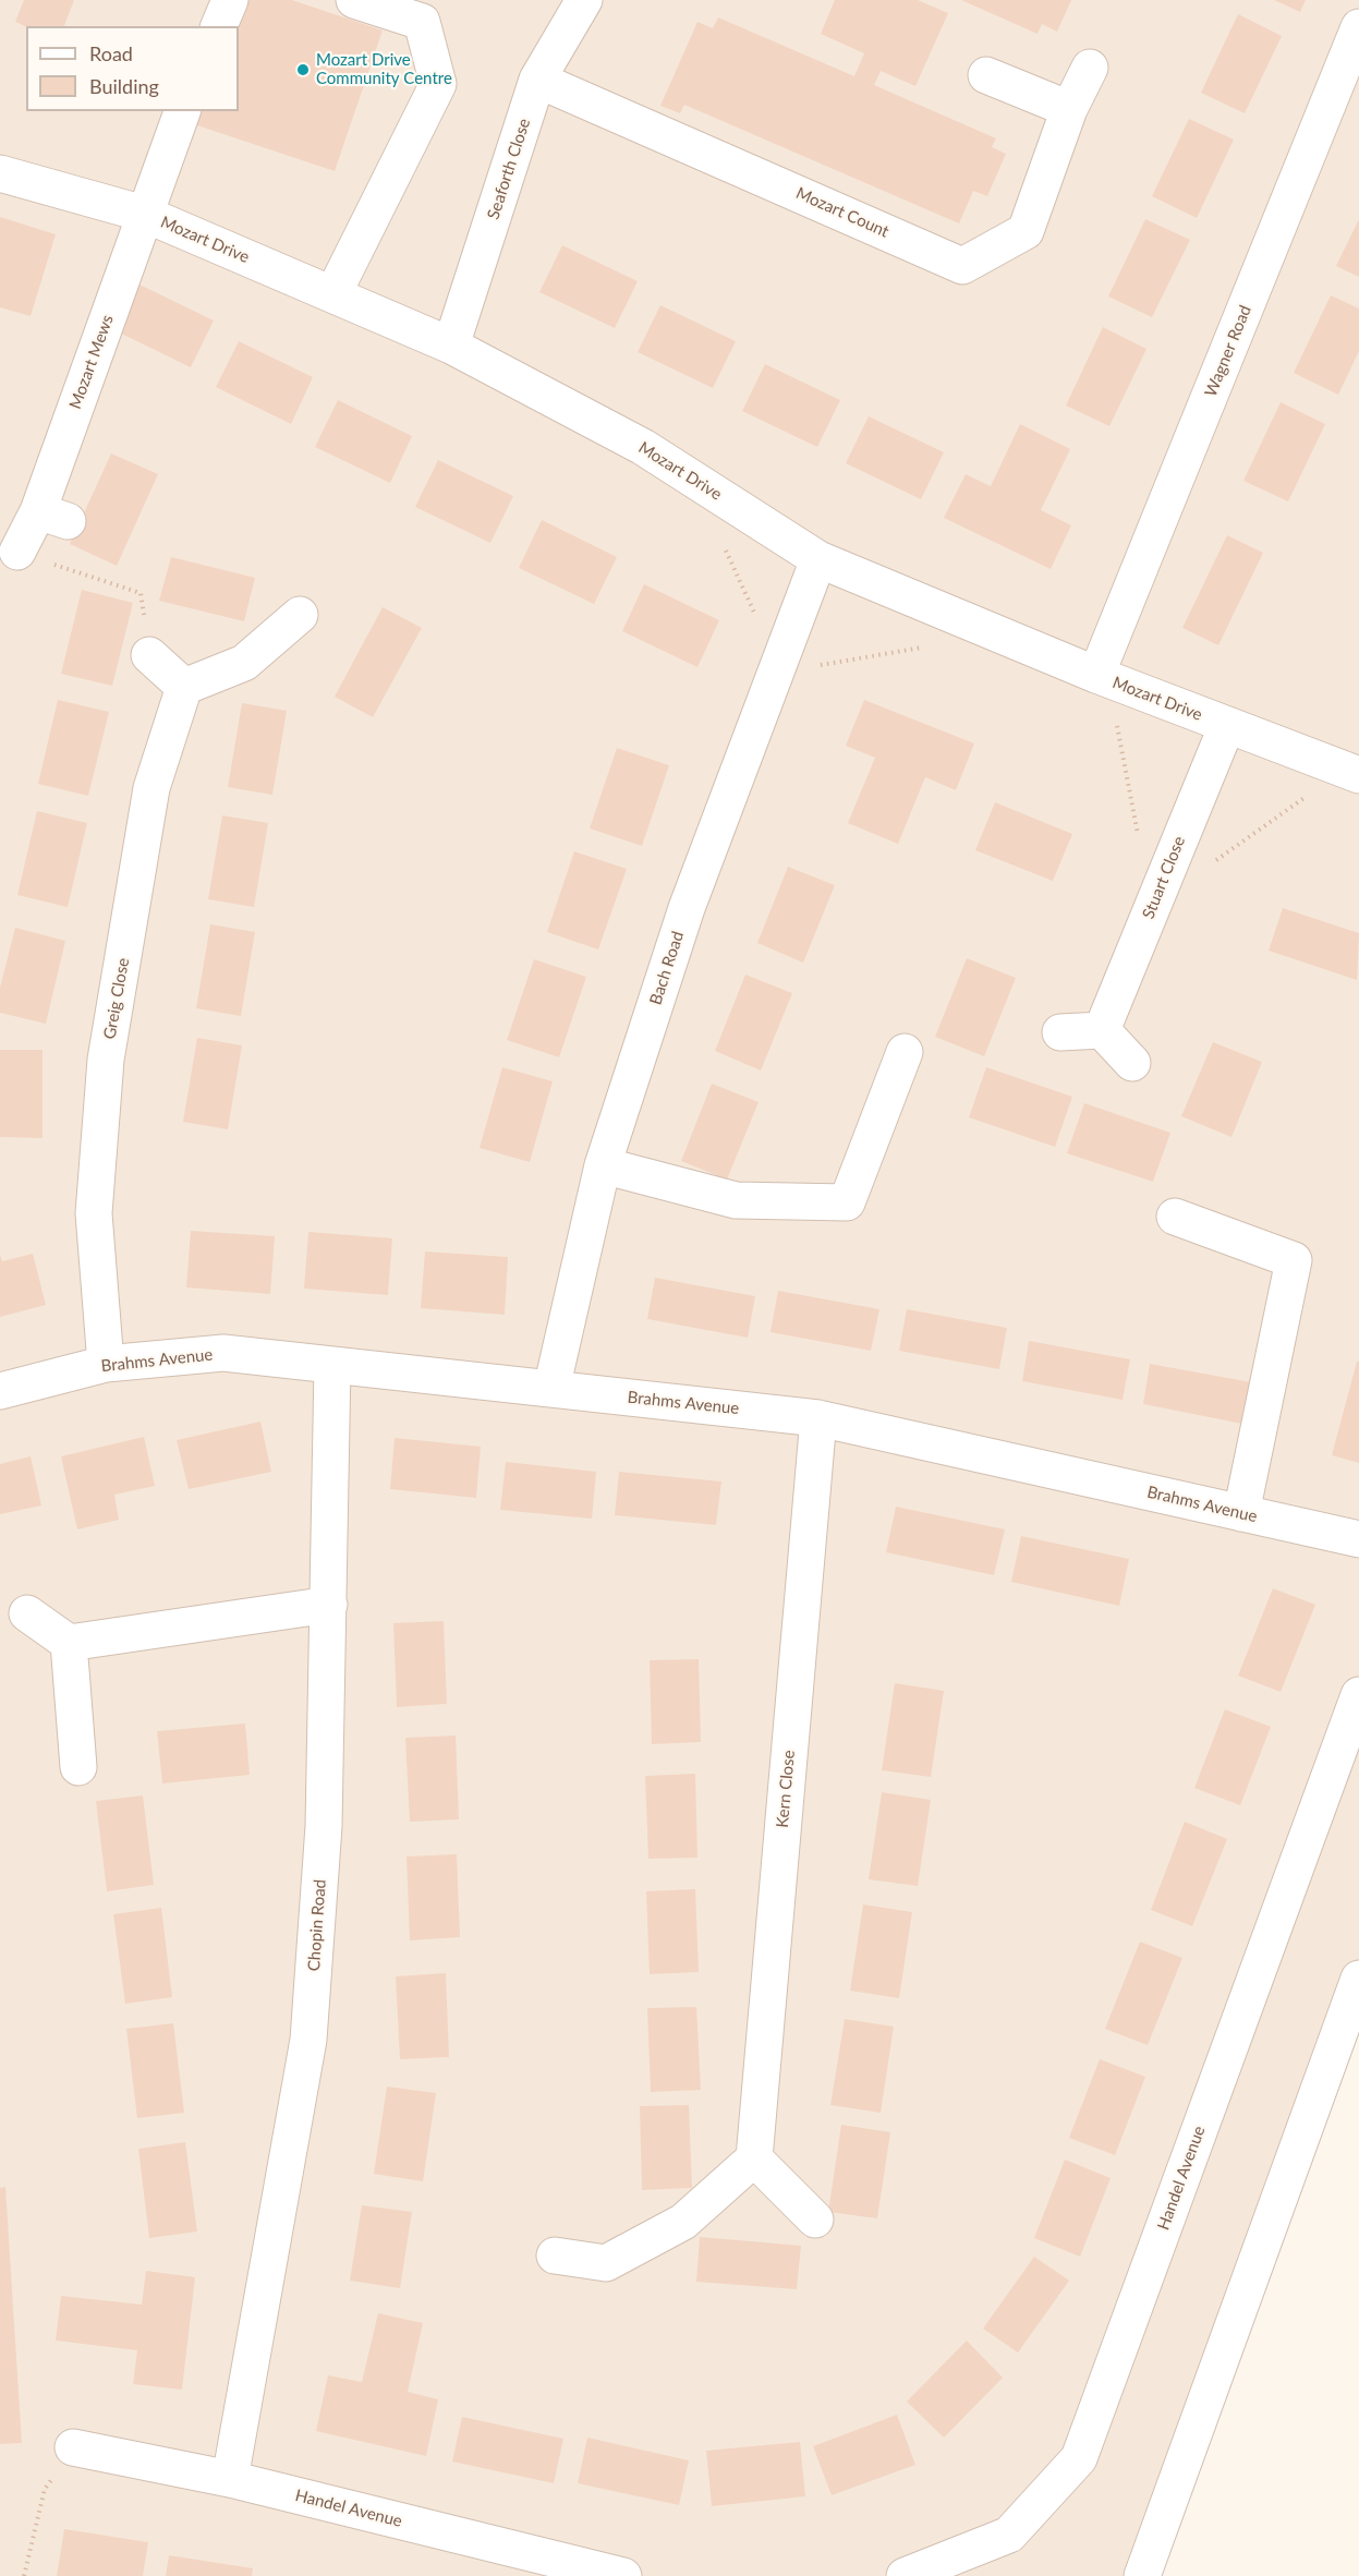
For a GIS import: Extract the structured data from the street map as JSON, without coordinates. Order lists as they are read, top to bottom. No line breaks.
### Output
{"streets":{"street":["Seaforth Close","Mozart Count","Mozart Drive","Wagner Road","Mozart Mews","Stuart Close","Bach Road","Greig Close","Brahms Avenue","Kern Close","Chopin Road","Handel Avenue"]},"crossings":[["Seaforth Close","Mozart Count"],["Seaforth Close","Mozart Drive"],["Mozart Drive","Wagner Road"],["Mozart Drive","Mozart Mews"],["Mozart Drive","Stuart Close"],["Mozart Drive","Bach Road"],["Bach Road","Brahms Avenue"],["Greig Close","Brahms Avenue"],["Brahms Avenue","Kern Close"],["Brahms Avenue","Chopin Road"],["Chopin Road","Handel Avenue"]],"places":["Mozart Drive Community Centre"],"legend":["Road","Building"]}
